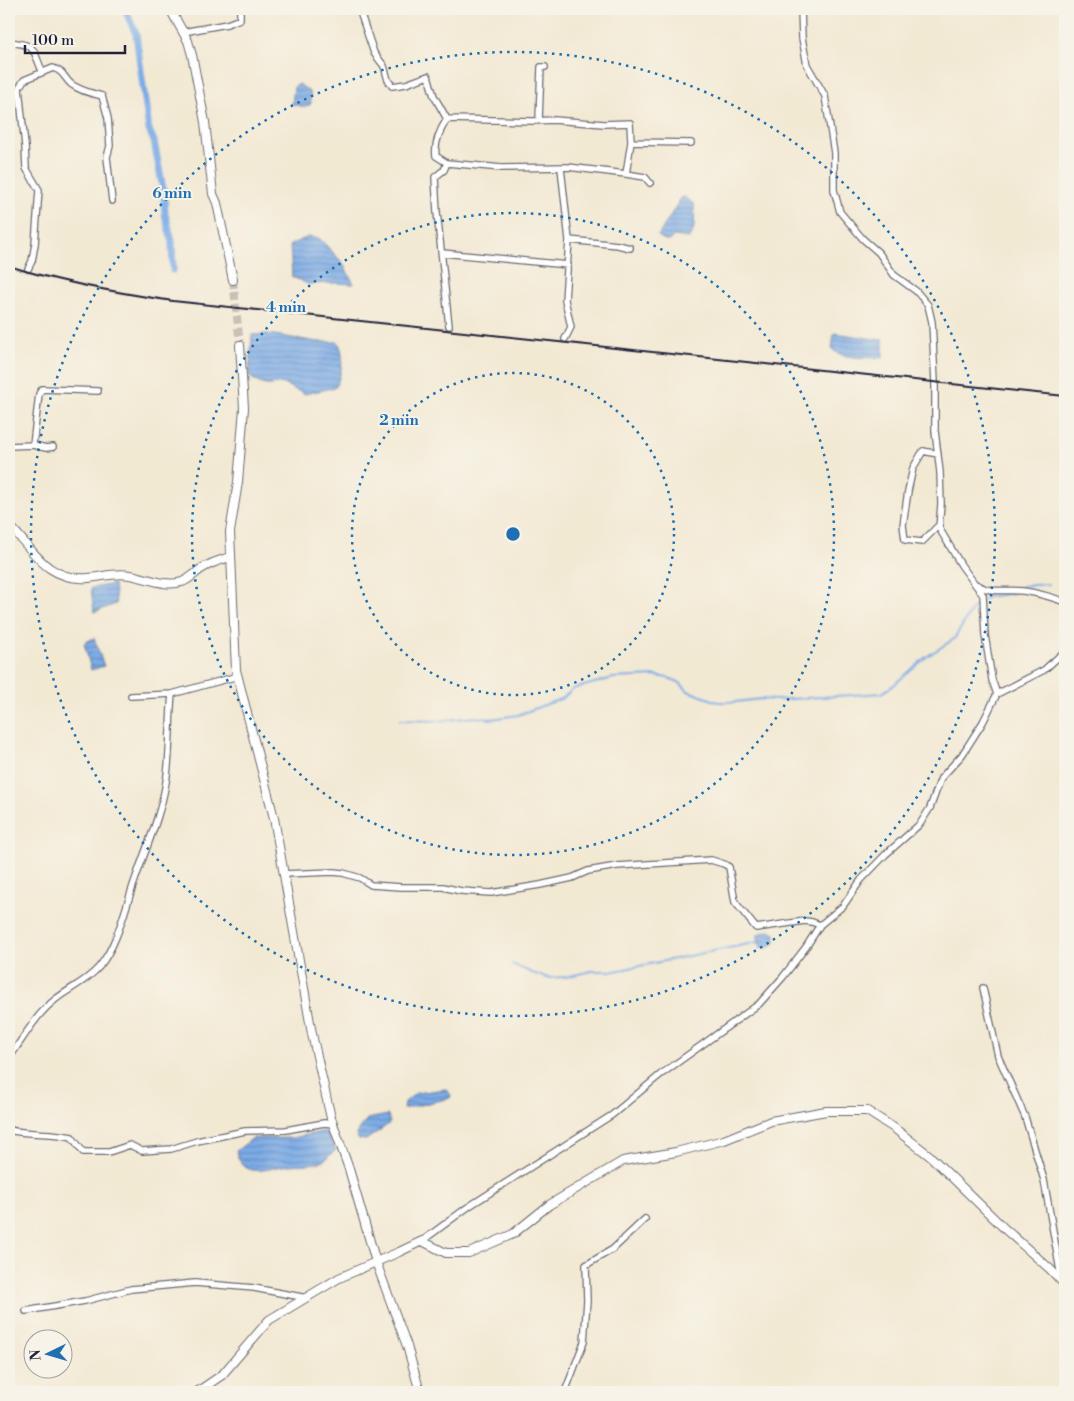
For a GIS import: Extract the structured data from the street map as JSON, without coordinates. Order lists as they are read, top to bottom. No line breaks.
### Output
{"scale_bar":"100 m","north":"left","rings":["6 min","4 min","2 min"]}
